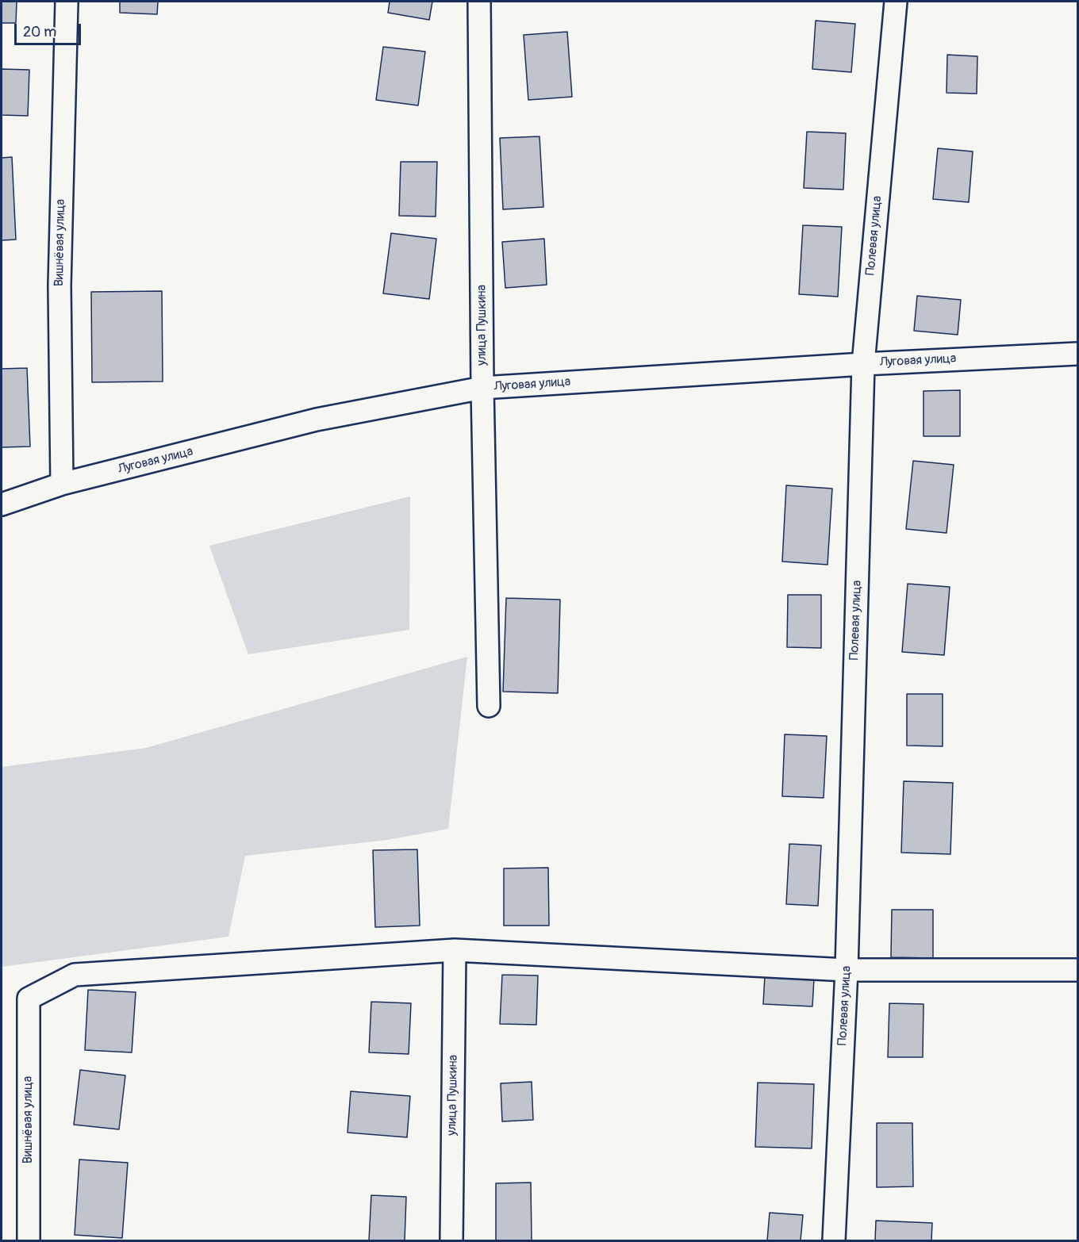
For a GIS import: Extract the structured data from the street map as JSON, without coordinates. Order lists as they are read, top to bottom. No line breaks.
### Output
{"streets":{"street":["Полевая улица","Вишнёвая улица","улица Пушкина","Луговая улица"]},"crossings":[["Полевая улица","Луговая улица"],["Вишнёвая улица","улица Пушкина"],["Вишнёвая улица","Луговая улица"],["улица Пушкина","Луговая улица"]],"scale_bar":"20 m"}
